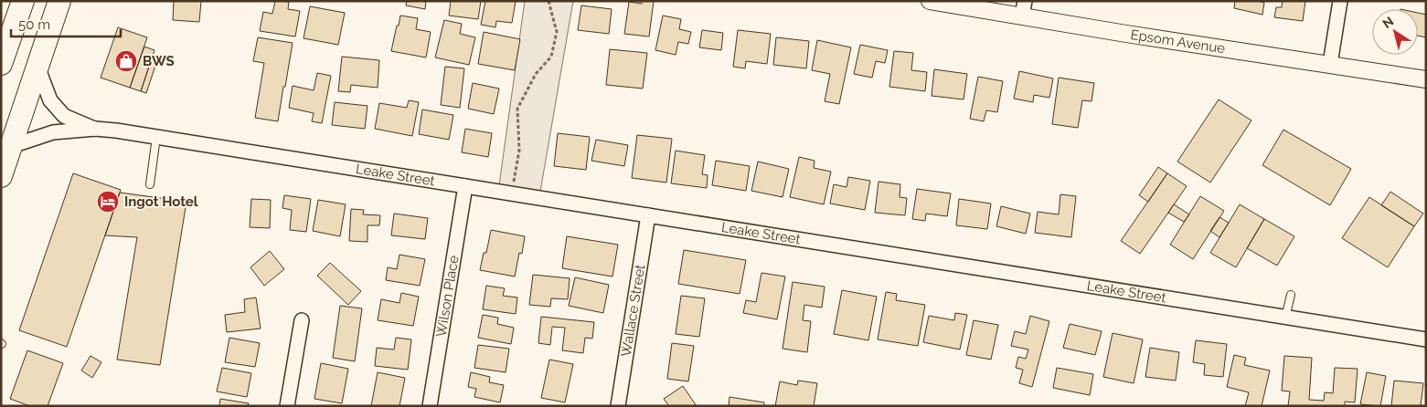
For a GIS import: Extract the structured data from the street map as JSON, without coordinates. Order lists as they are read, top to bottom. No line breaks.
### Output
{"streets":{"street":["Epsom Avenue","Leake Street","Wilson Place","Wallace Street"]},"crossings":[["Leake Street","Wilson Place"],["Leake Street","Wallace Street"]],"places":{"shop":["BWS"],"hotel":["Ingot Hotel"]},"scale_bar":"50 m","north":"top left"}
